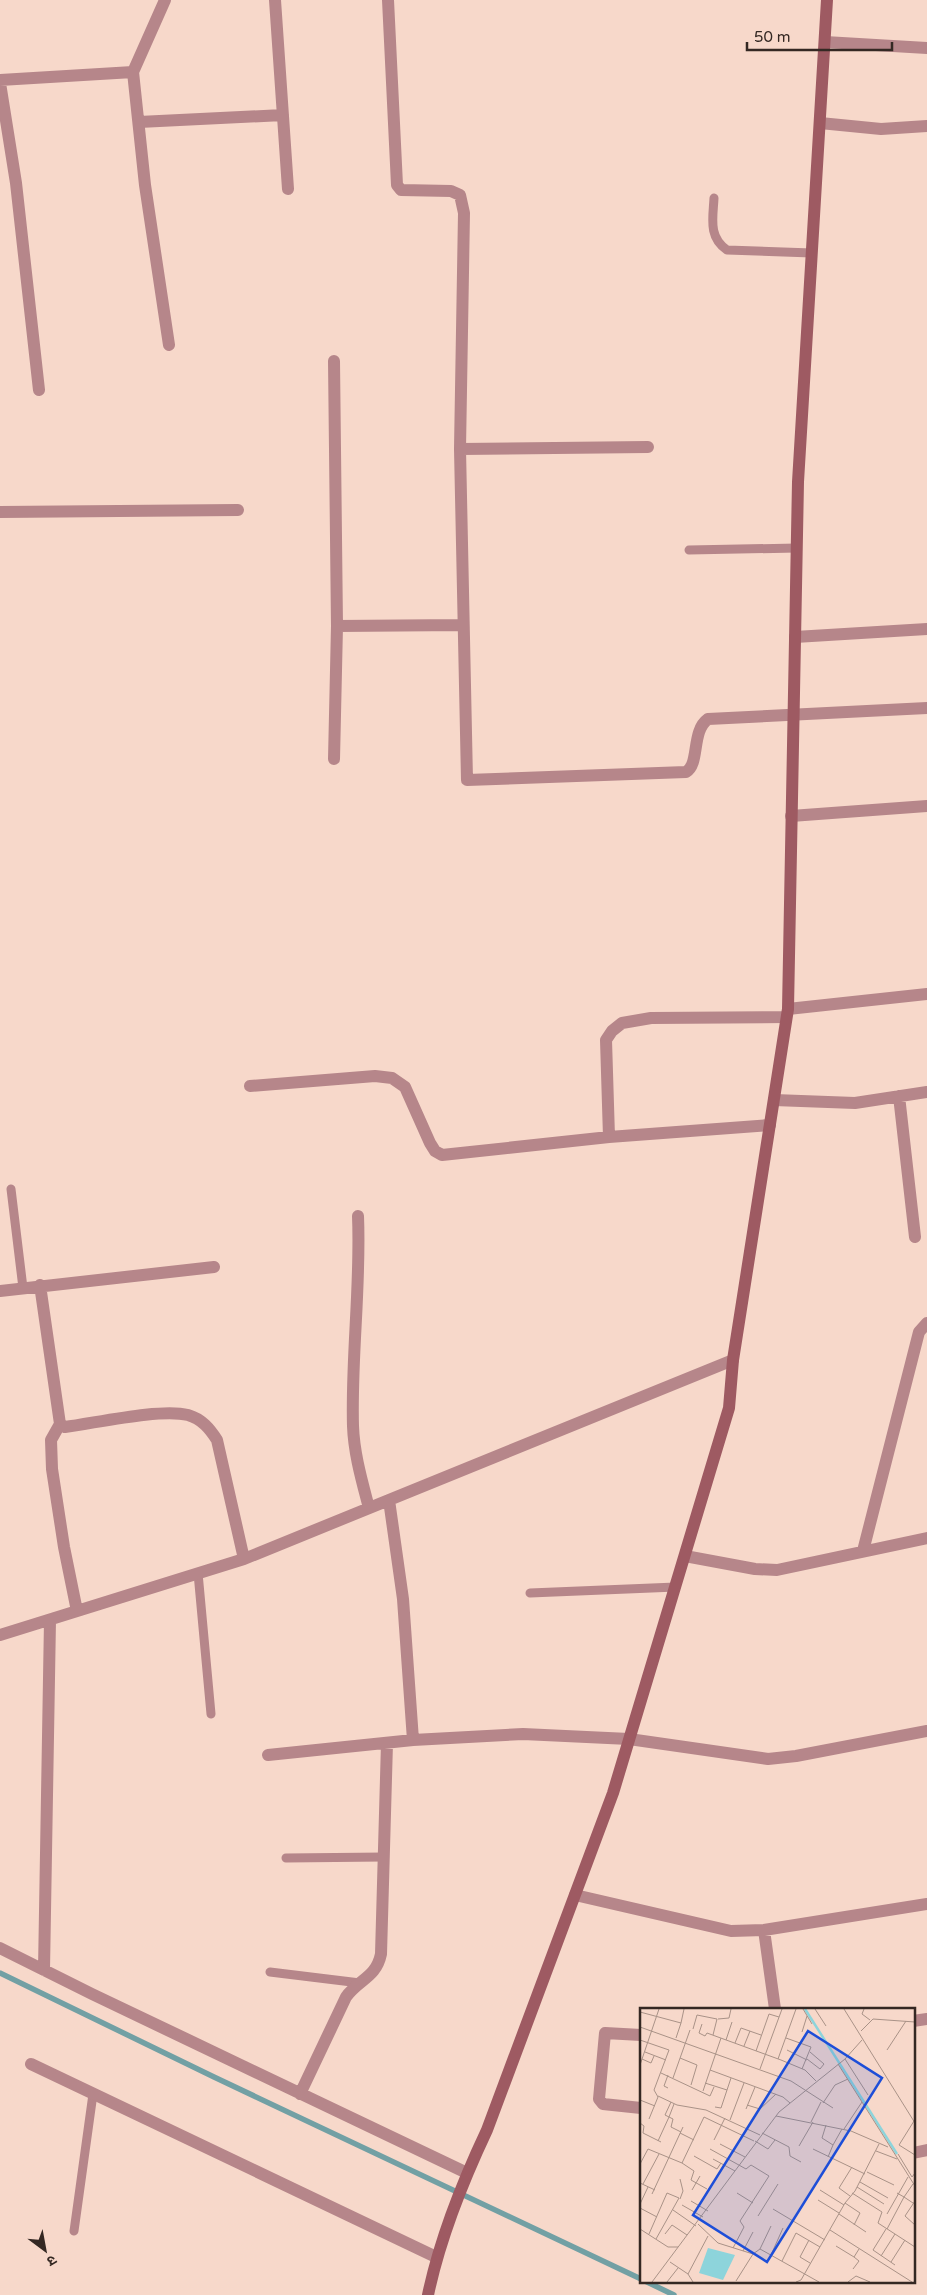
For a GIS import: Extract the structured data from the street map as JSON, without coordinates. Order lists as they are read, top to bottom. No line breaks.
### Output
{"scale_bar":"50 m","north":"bottom right"}
